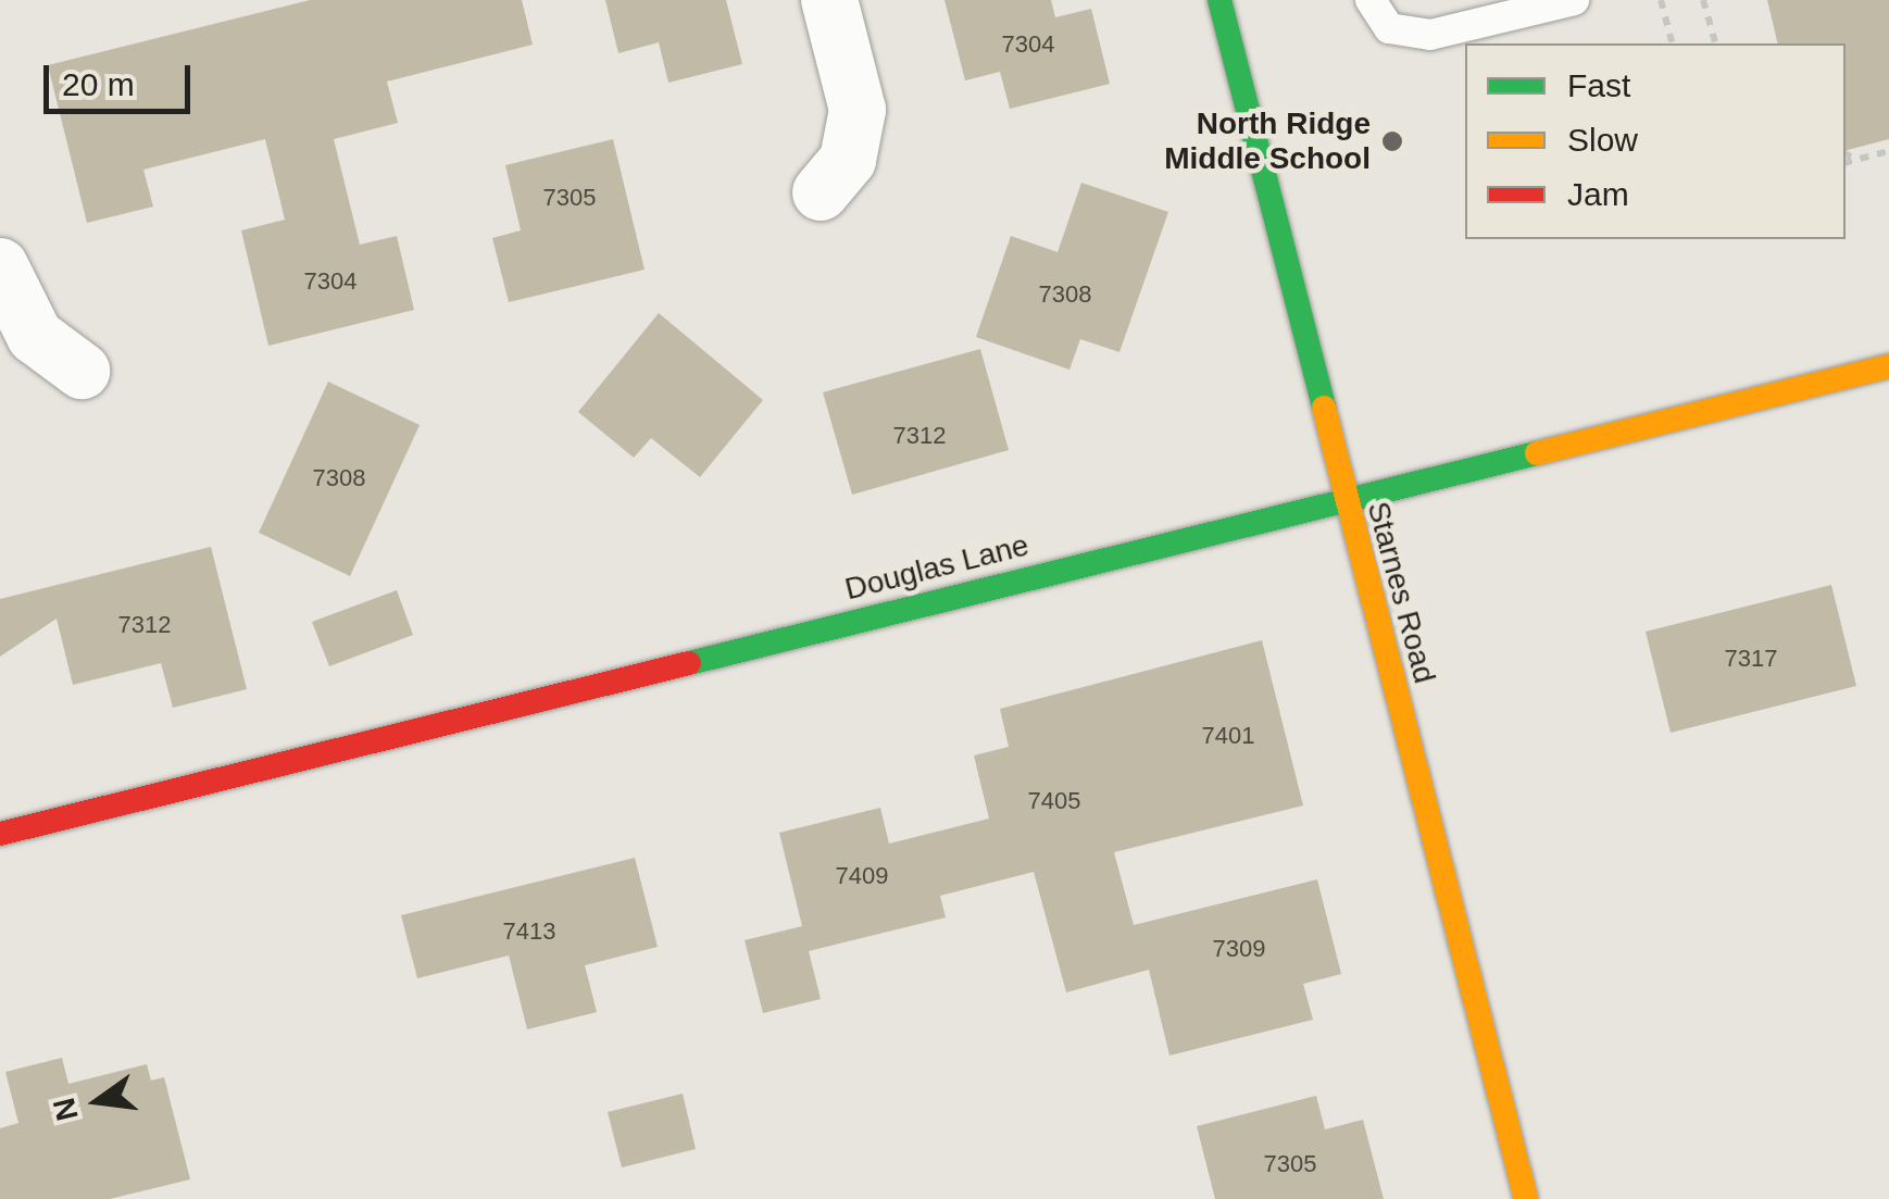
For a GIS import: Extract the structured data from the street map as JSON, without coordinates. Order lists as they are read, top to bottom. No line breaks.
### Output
{"streets":{"street":["Douglas Lane","Starnes Road"]},"crossings":[["Douglas Lane","Starnes Road"]],"places":["North Ridge Middle School"],"house_numbers":["7304","7305","7304","7308","7312","7308","7312","7317","7401","7405","7409","7413","7309","7305"],"legend":["Fast","Slow","Jam"],"scale_bar":"20 m","north":"left"}
